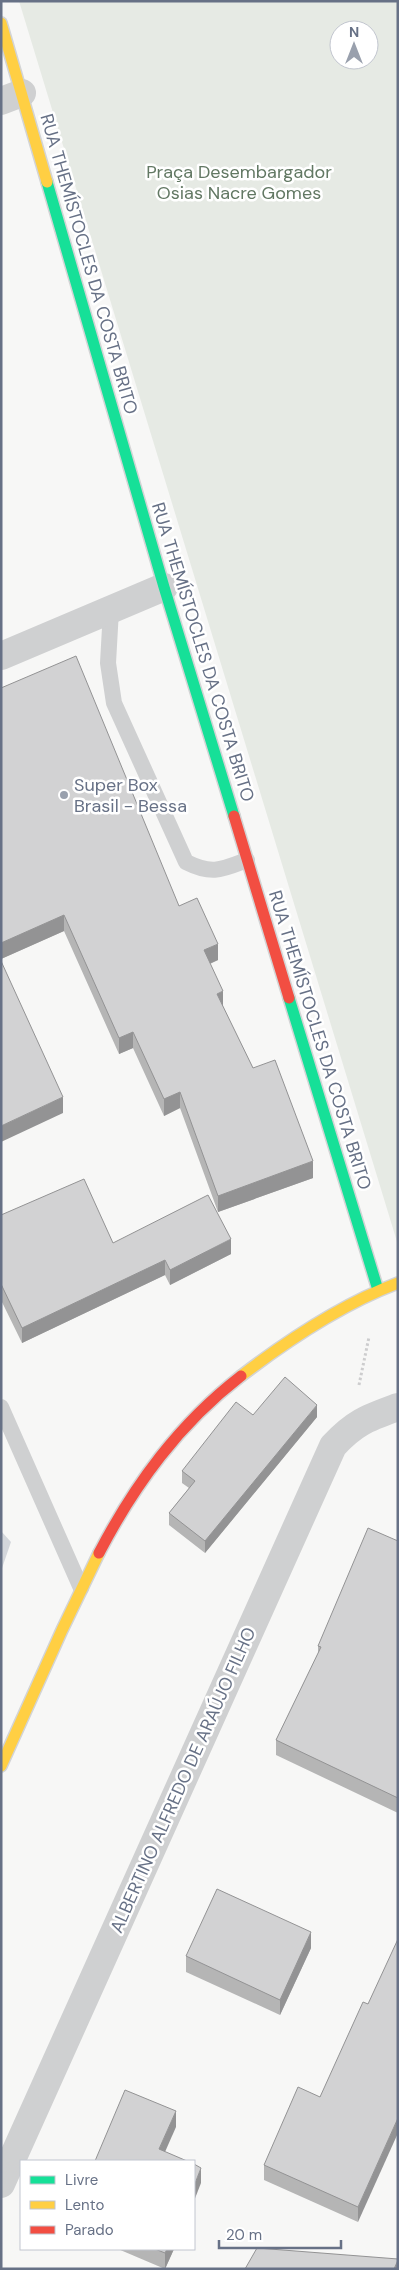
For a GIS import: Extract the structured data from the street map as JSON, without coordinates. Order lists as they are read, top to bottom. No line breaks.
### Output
{"streets":{"street":["RUA THEMÍSTOCLES DA COSTA BRITO","ALBERTINO ALFREDO DE ARAÚJO FILHO"]},"parks":["Praça Desembargador Osias Nacre Gomes"],"places":["Super Box Brasil - Bessa"],"legend":["Livre","Lento","Parado"],"scale_bar":"20 m","north":"top"}
